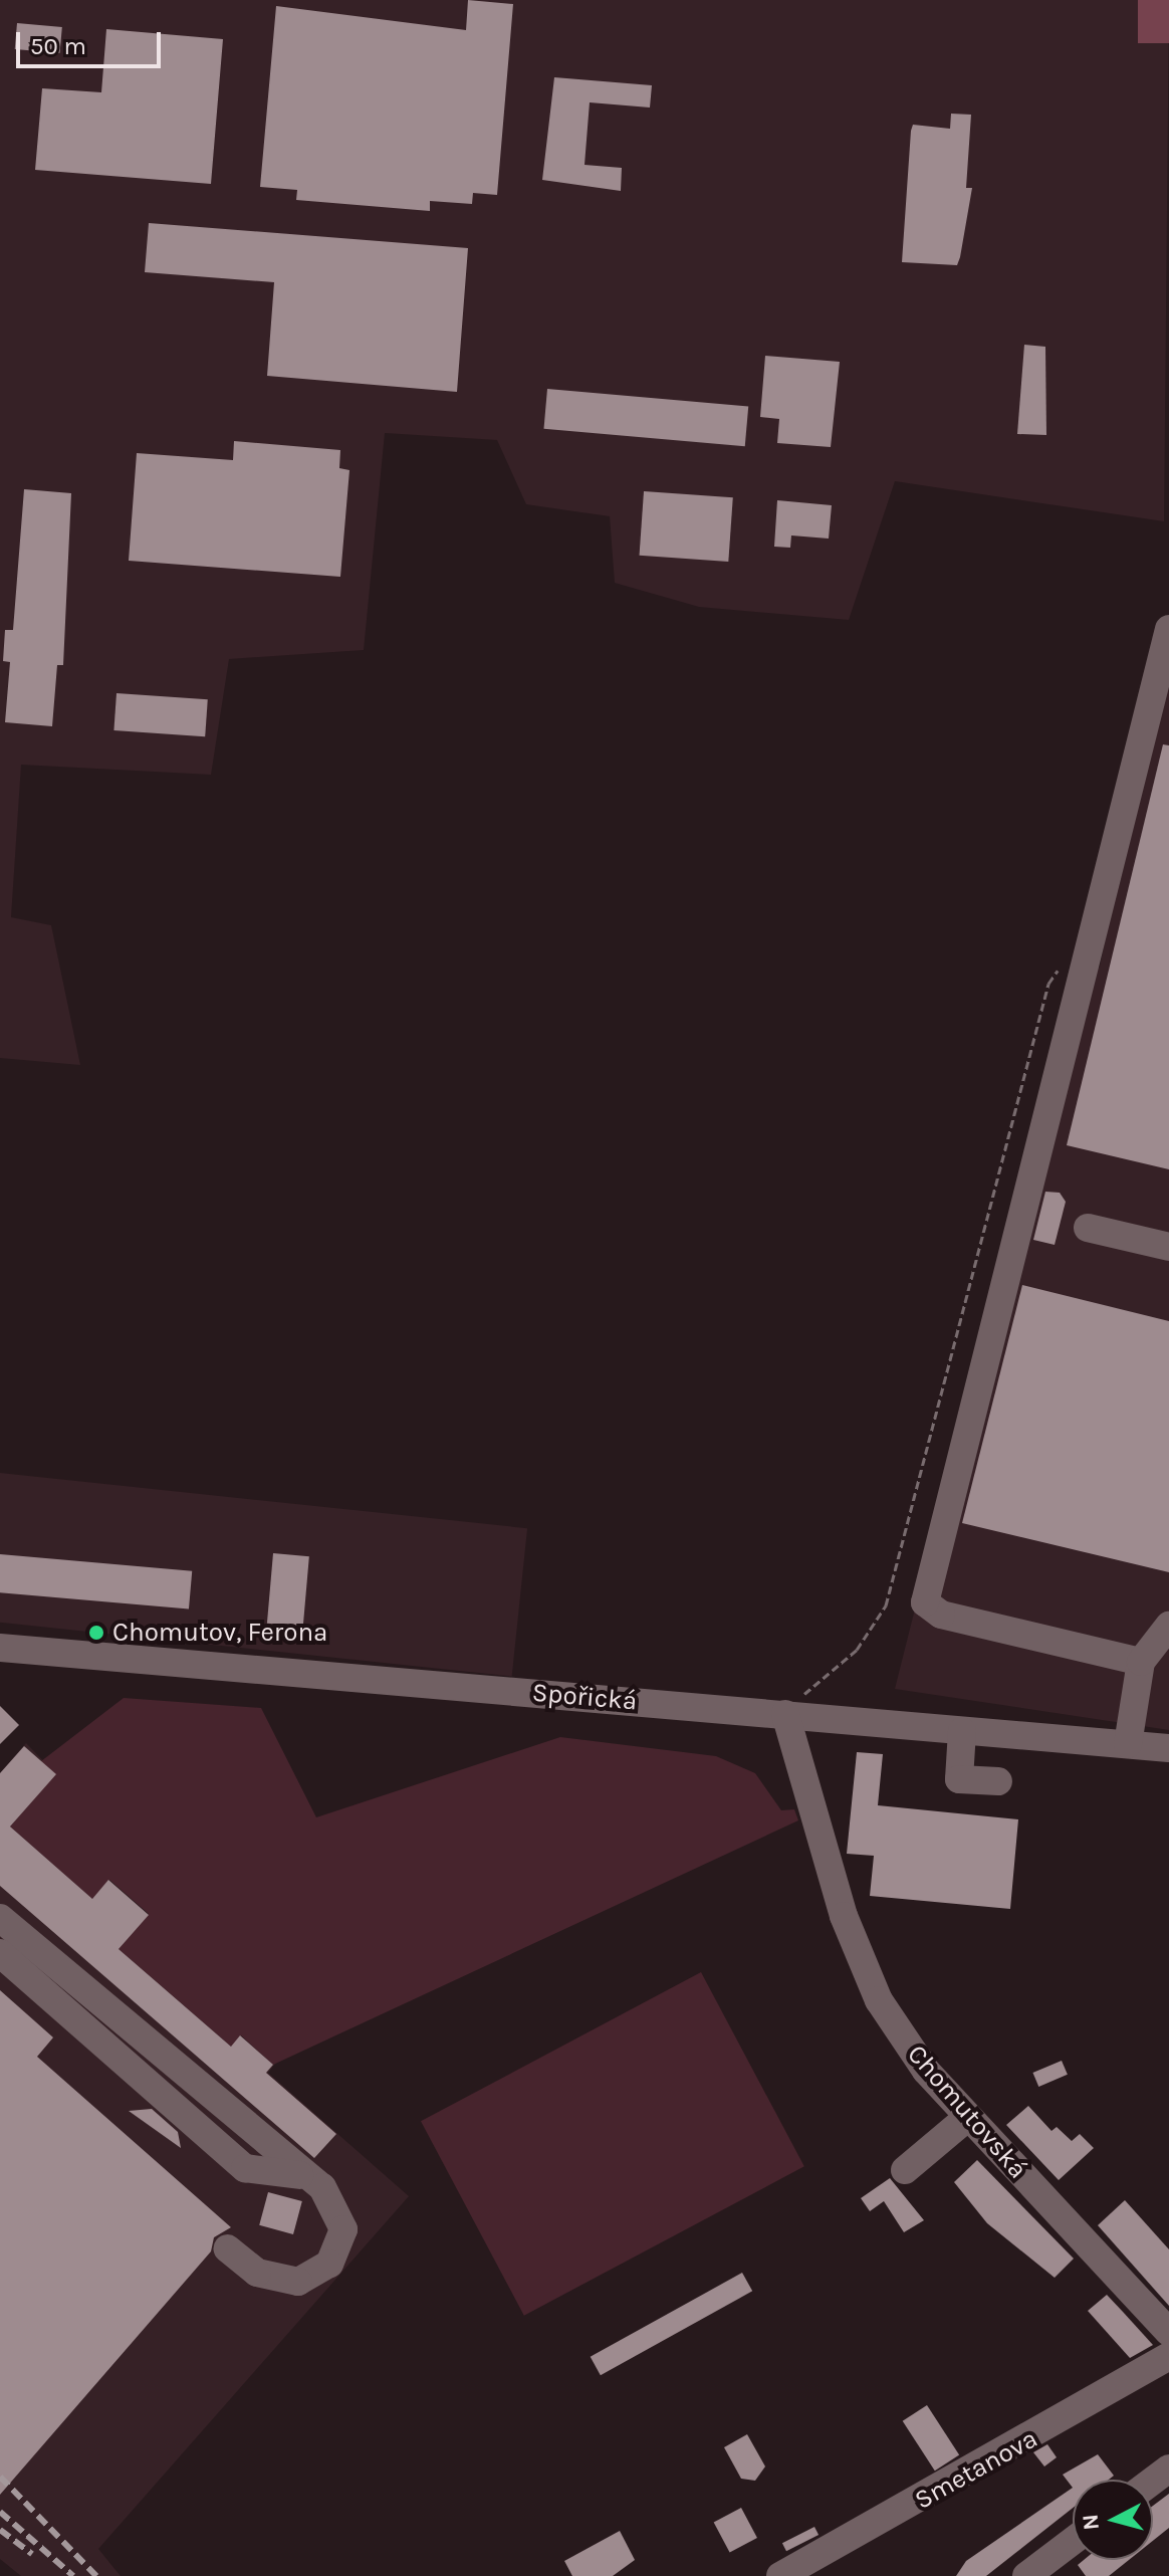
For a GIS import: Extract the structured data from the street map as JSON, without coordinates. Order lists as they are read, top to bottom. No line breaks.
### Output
{"streets":{"street":["Spořická","Chomutovská","Smetanova"]},"crossings":[["Spořická","Chomutovská"]],"places":["Chomutov, Ferona"],"scale_bar":"50 m","north":"left"}
